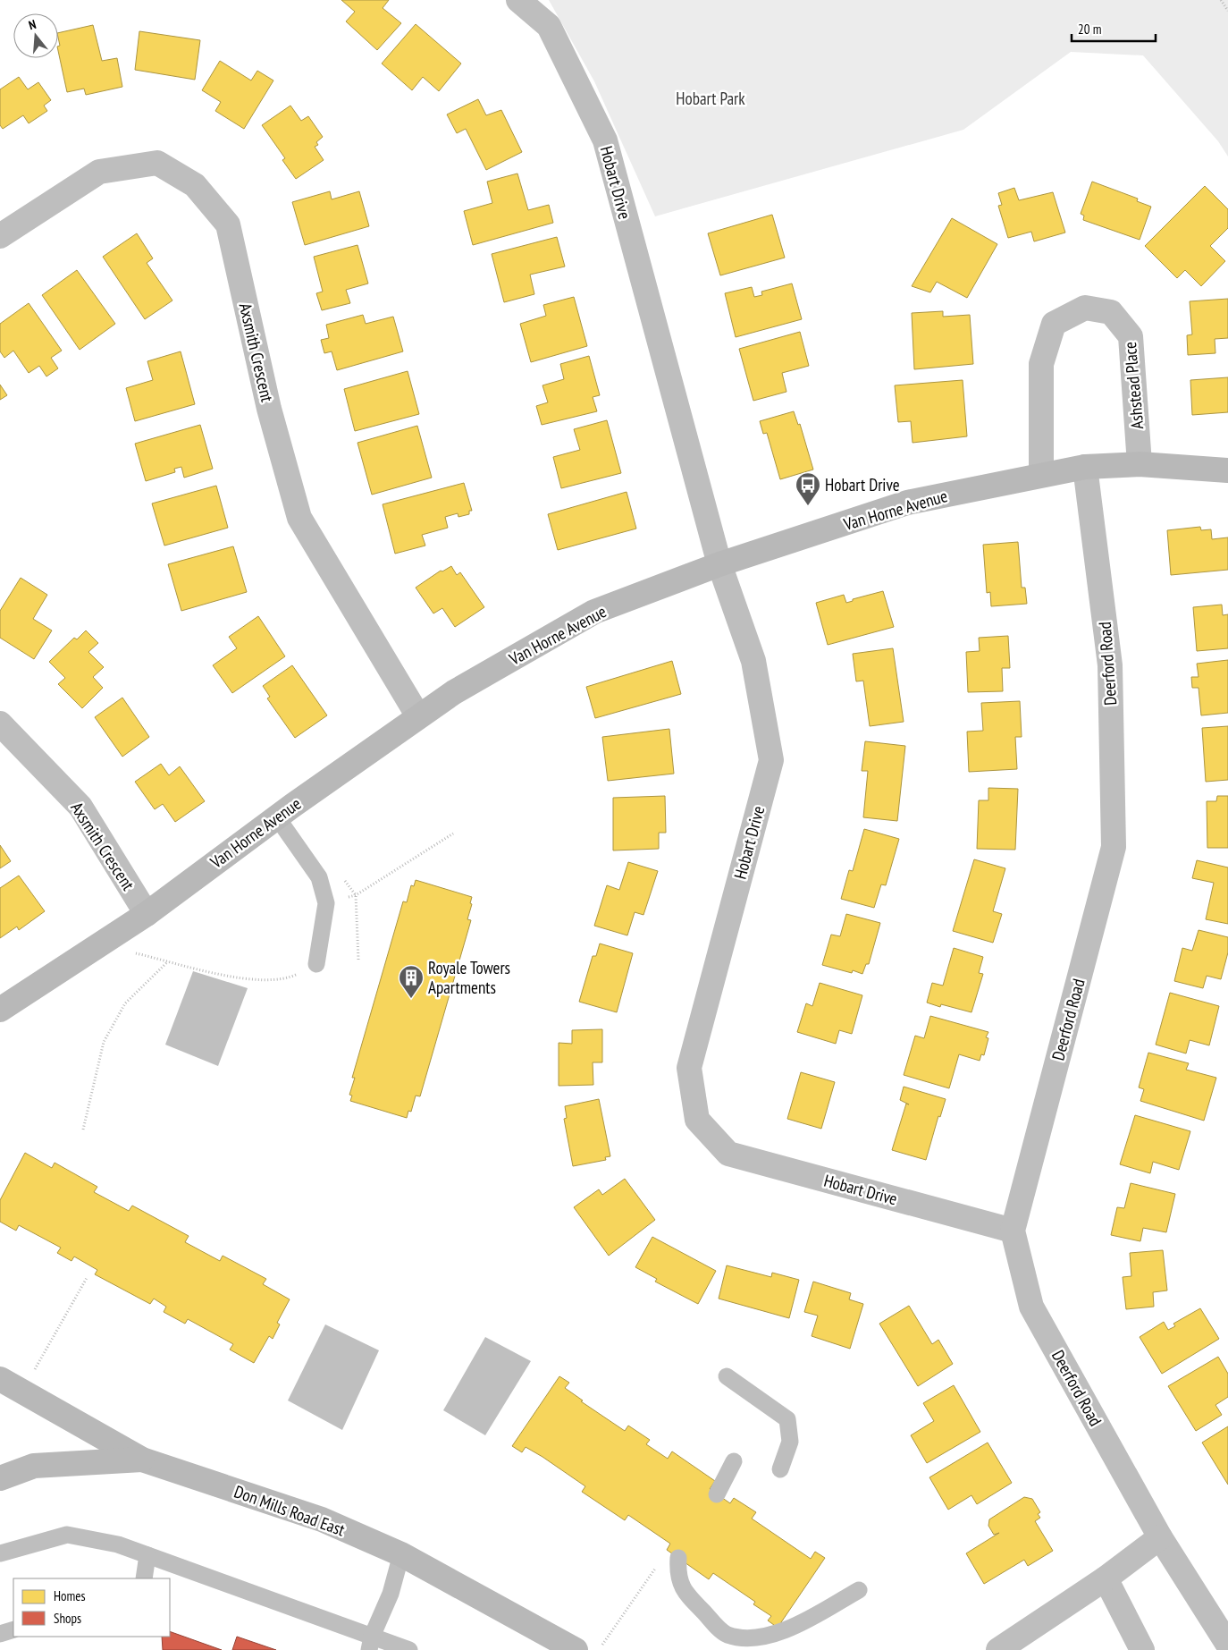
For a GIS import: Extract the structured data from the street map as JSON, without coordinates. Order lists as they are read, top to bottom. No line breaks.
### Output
{"streets":{"street":["Hobart Drive","Axsmith Crescent","Ashstead Place","Van Horne Avenue","Deerford Road","Don Mills Road East"]},"crossings":[["Hobart Drive","Van Horne Avenue"],["Hobart Drive","Deerford Road"],["Axsmith Crescent","Van Horne Avenue"],["Ashstead Place","Van Horne Avenue"],["Van Horne Avenue","Deerford Road"]],"parks":["Hobart Park"],"places":{"bus stop":["Hobart Drive"],"building":["Royale Towers Apartments"]},"legend":["Homes","Shops"],"scale_bar":"20 m","north":"top"}
